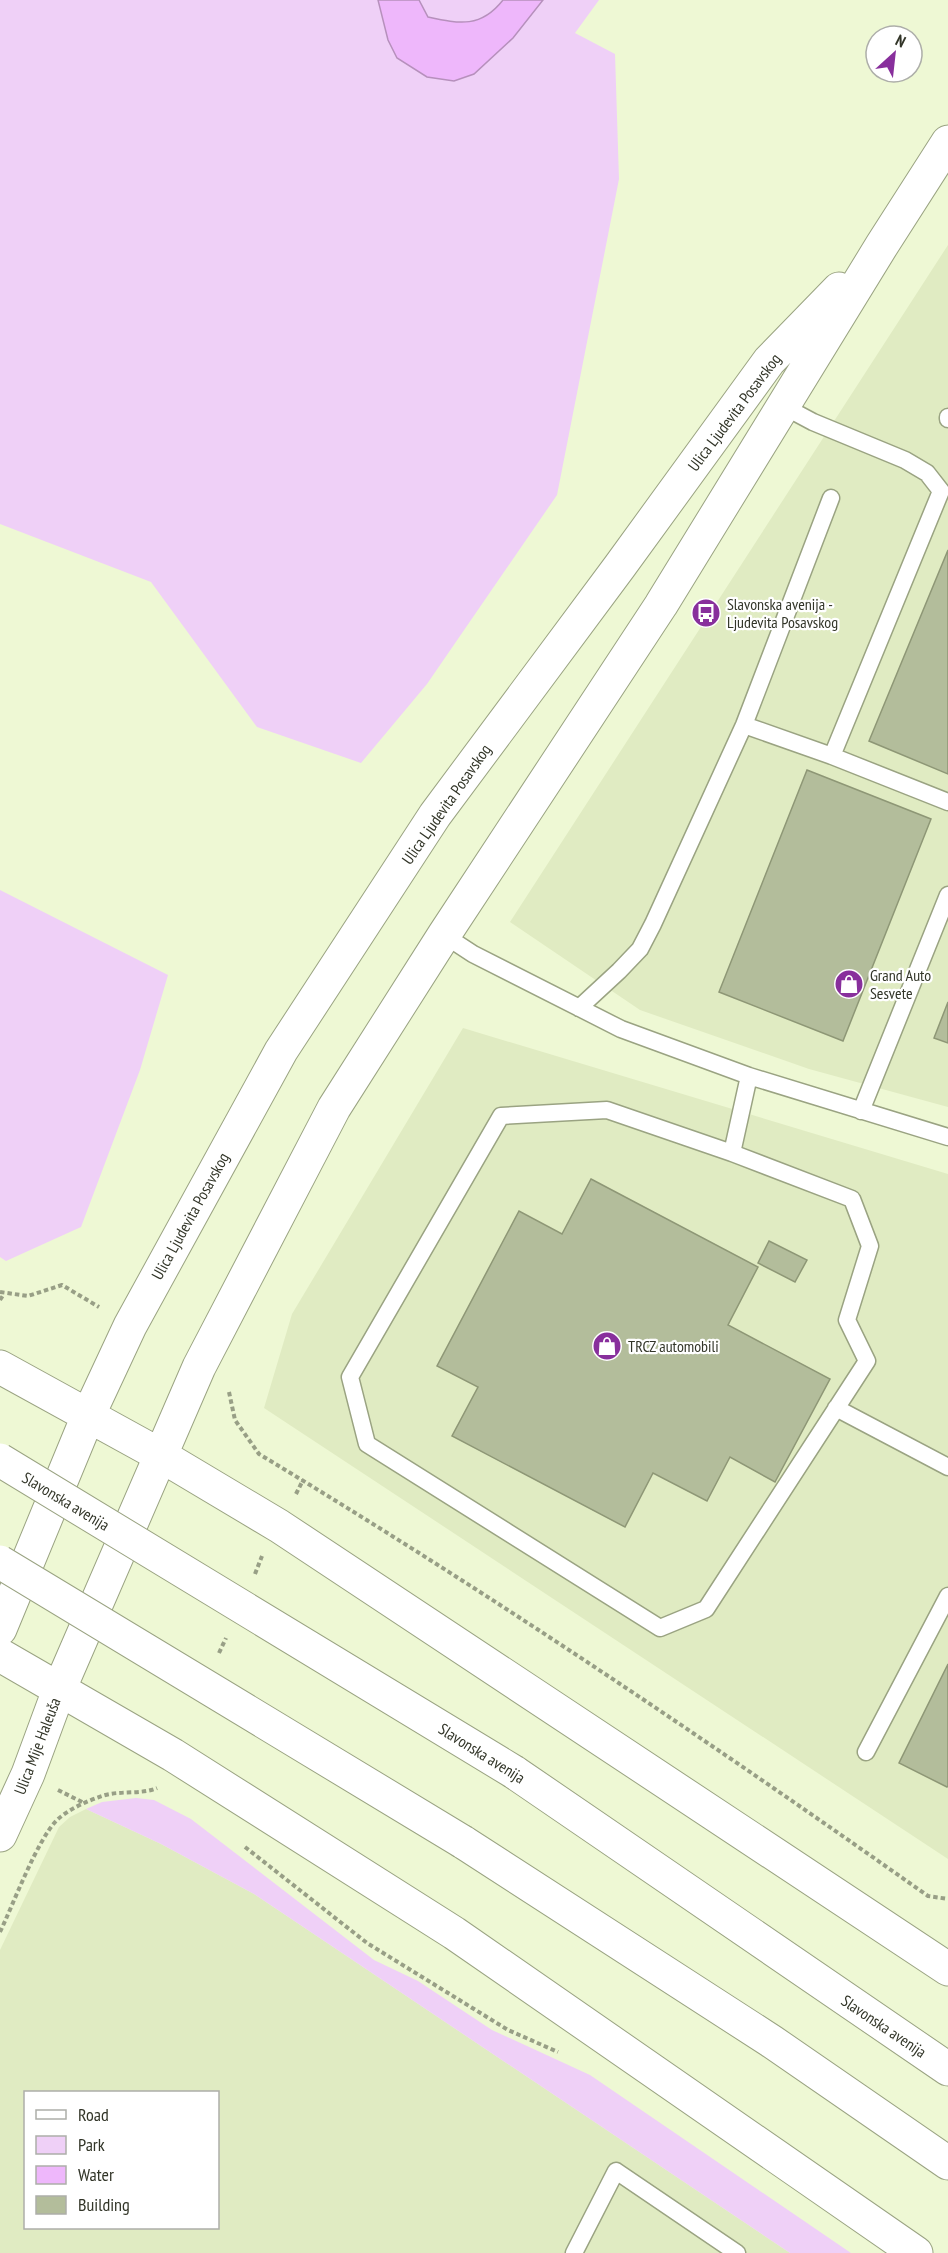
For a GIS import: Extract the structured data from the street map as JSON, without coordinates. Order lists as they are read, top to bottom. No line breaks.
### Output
{"streets":{"main road":["Ulica Ljudevita Posavskog","Slavonska avenija","Ulica Mije Haleuša"]},"crossings":[["Ulica Ljudevita Posavskog","Ulica Mije Haleuša"]],"places":{"bus stop":["Slavonska avenija - Ljudevita Posavskog"],"shop":["Grand Auto Sesvete","TRCZ automobili"]},"legend":["Road","Park","Water","Building"],"north":"top right"}
